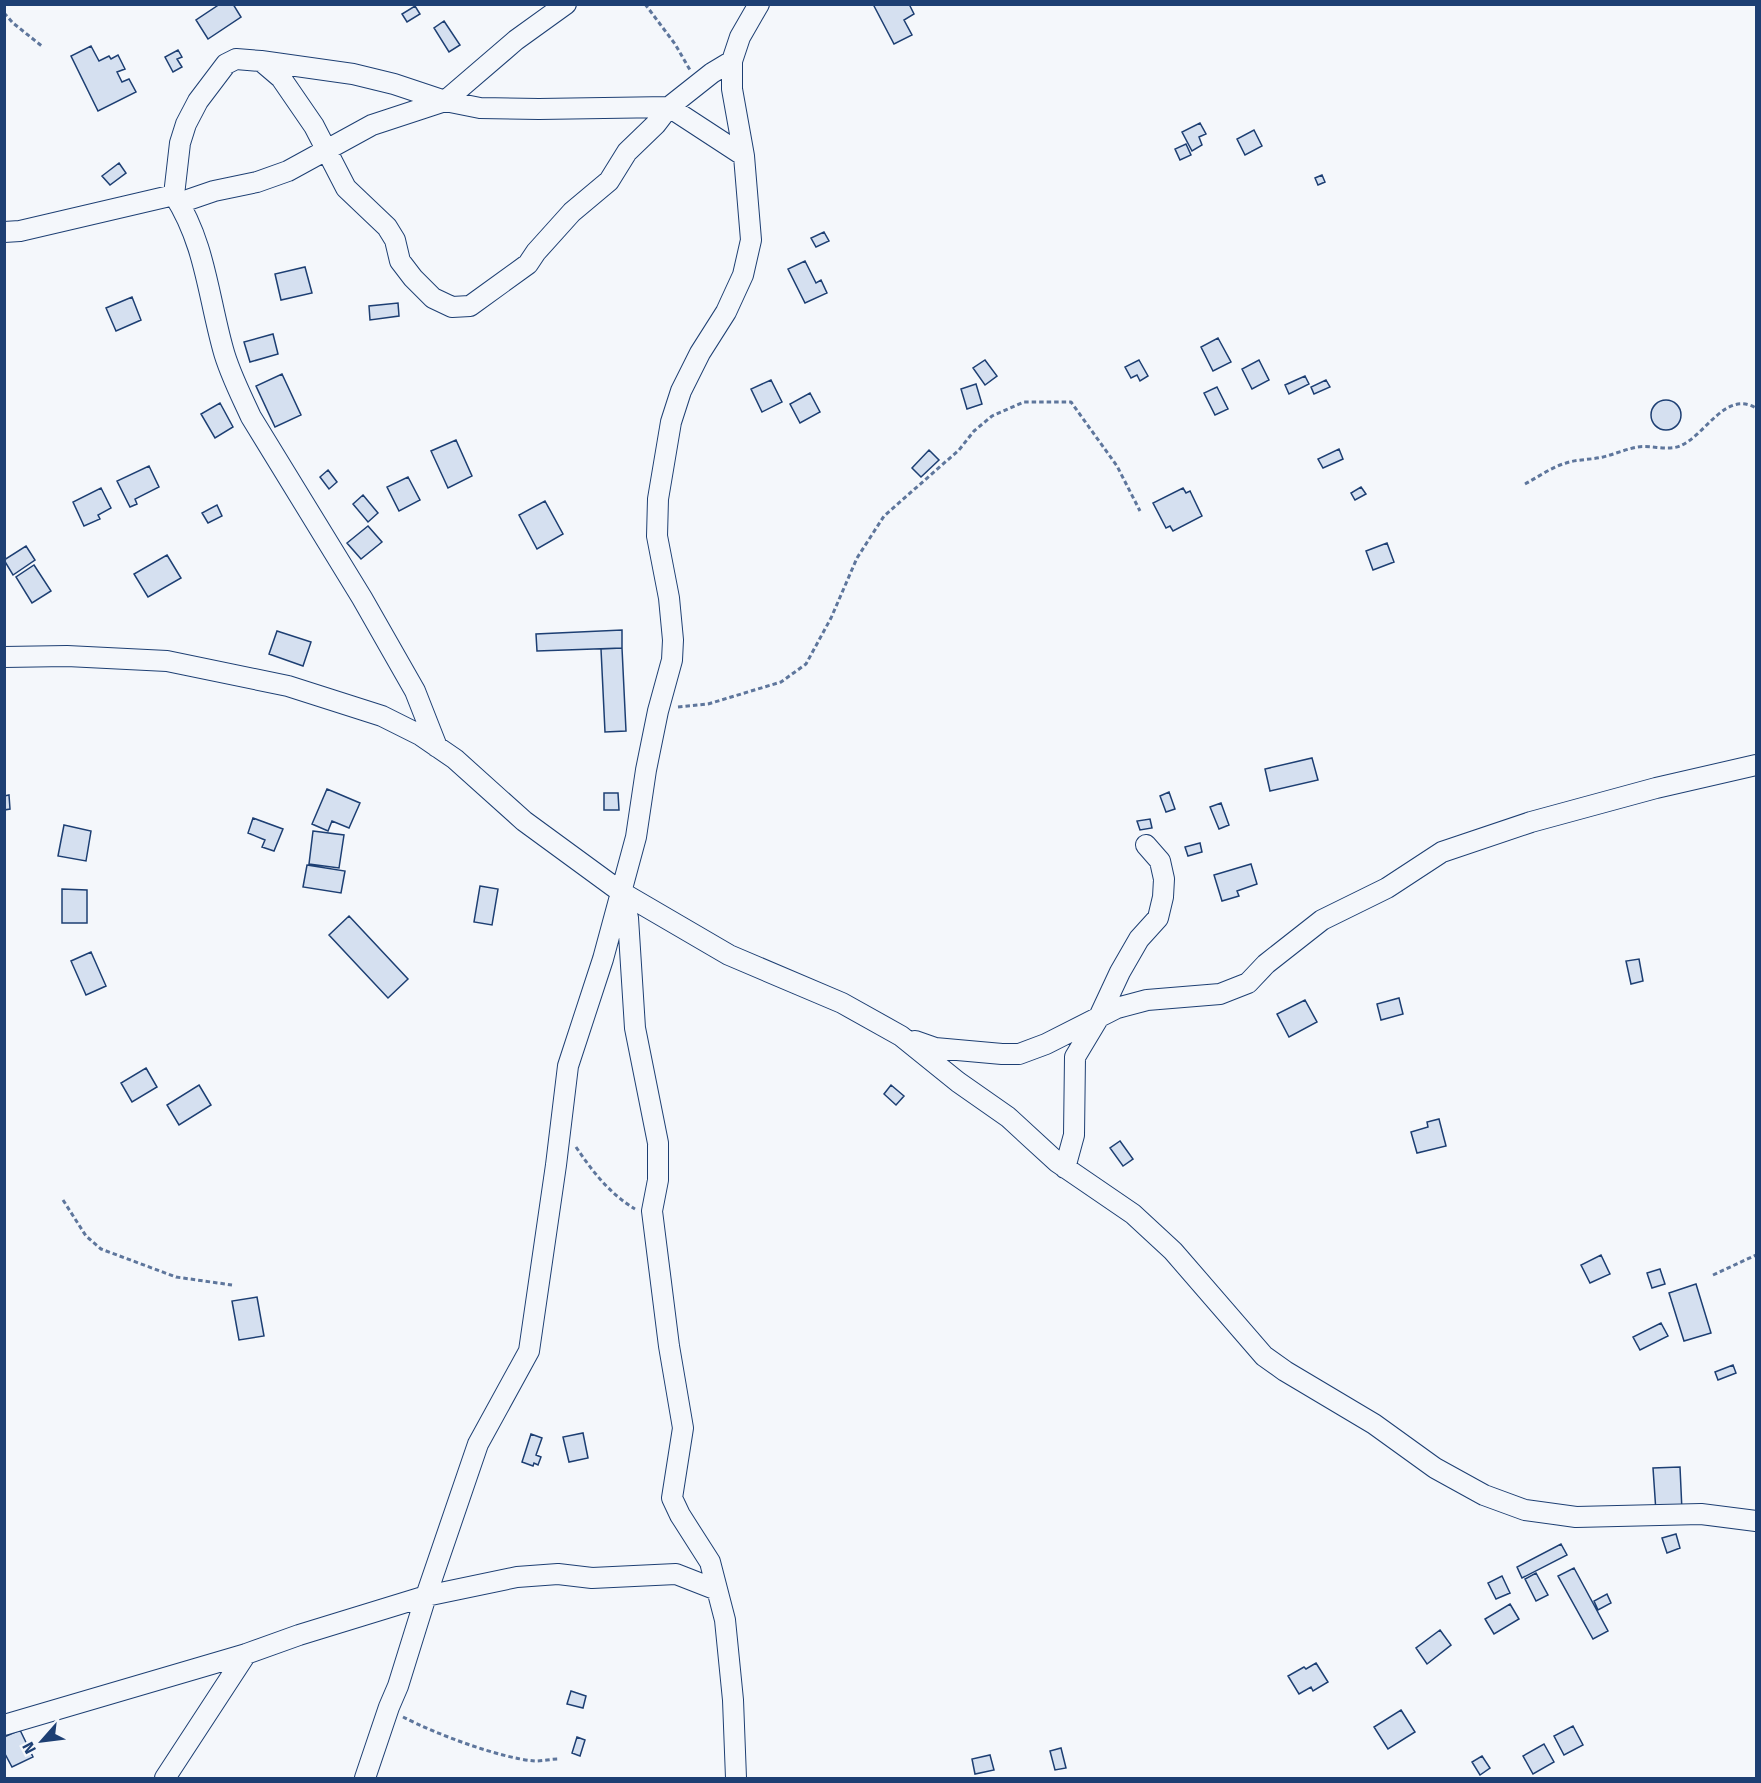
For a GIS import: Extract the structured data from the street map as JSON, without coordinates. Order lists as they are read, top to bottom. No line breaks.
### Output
{"north":"bottom left"}
